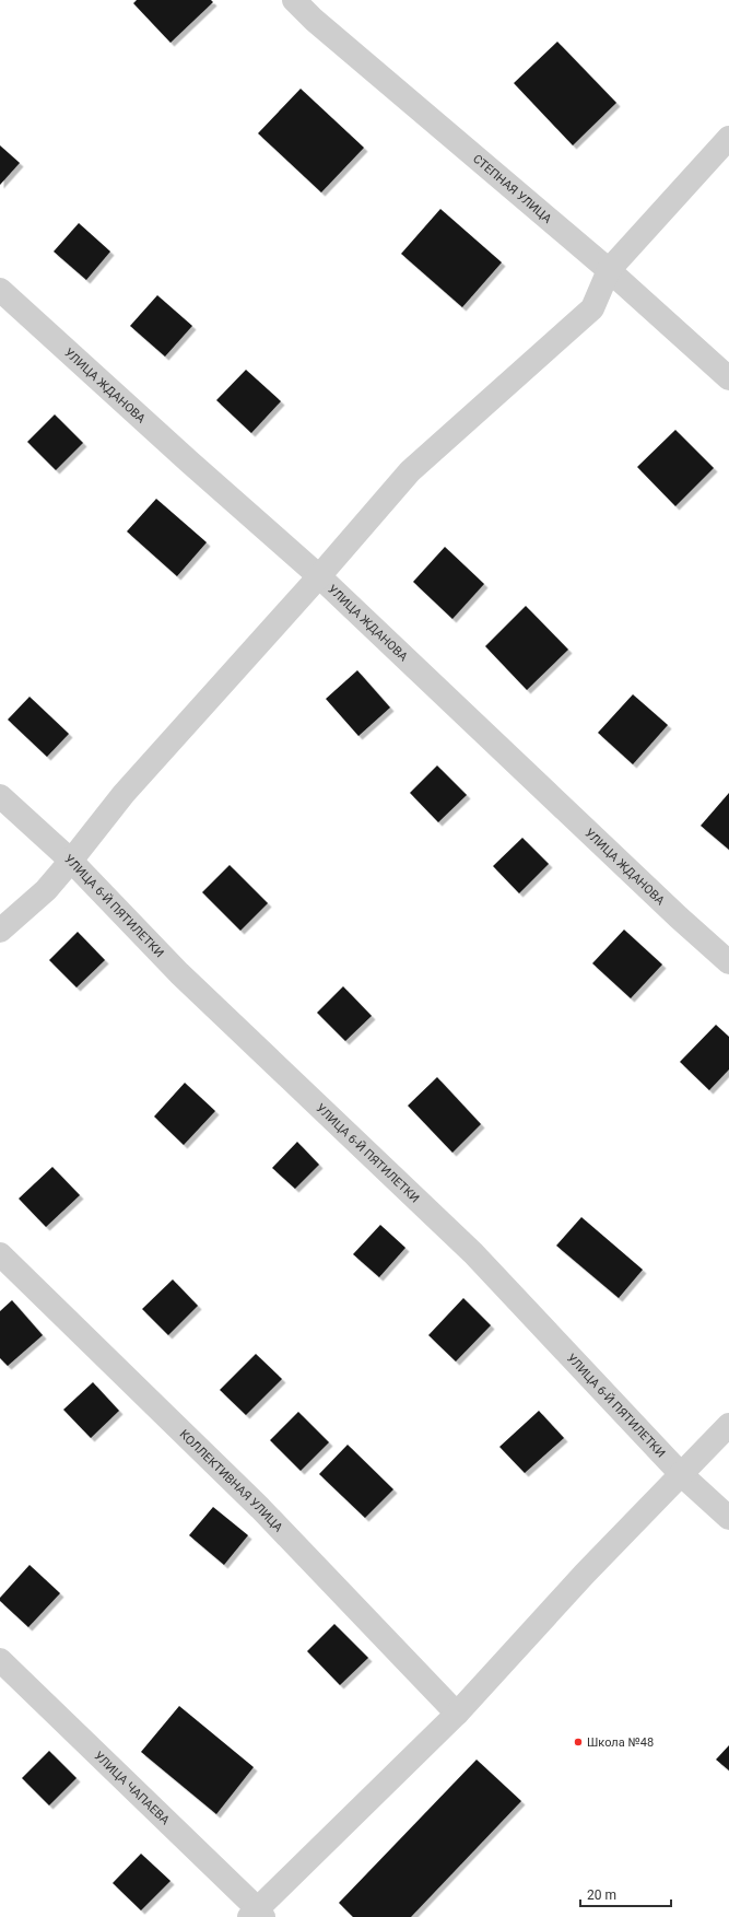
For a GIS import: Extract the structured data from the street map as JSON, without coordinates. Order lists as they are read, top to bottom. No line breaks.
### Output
{"streets":{"street":["СТЕПНАЯ УЛИЦА","УЛИЦА ЖДАНОВА","УЛИЦА 6-Й ПЯТИЛЕТКИ","КОЛЛЕКТИВНАЯ УЛИЦА","УЛИЦА ЧАПАЕВА"]},"places":["Школа №48"],"scale_bar":"20 m"}
